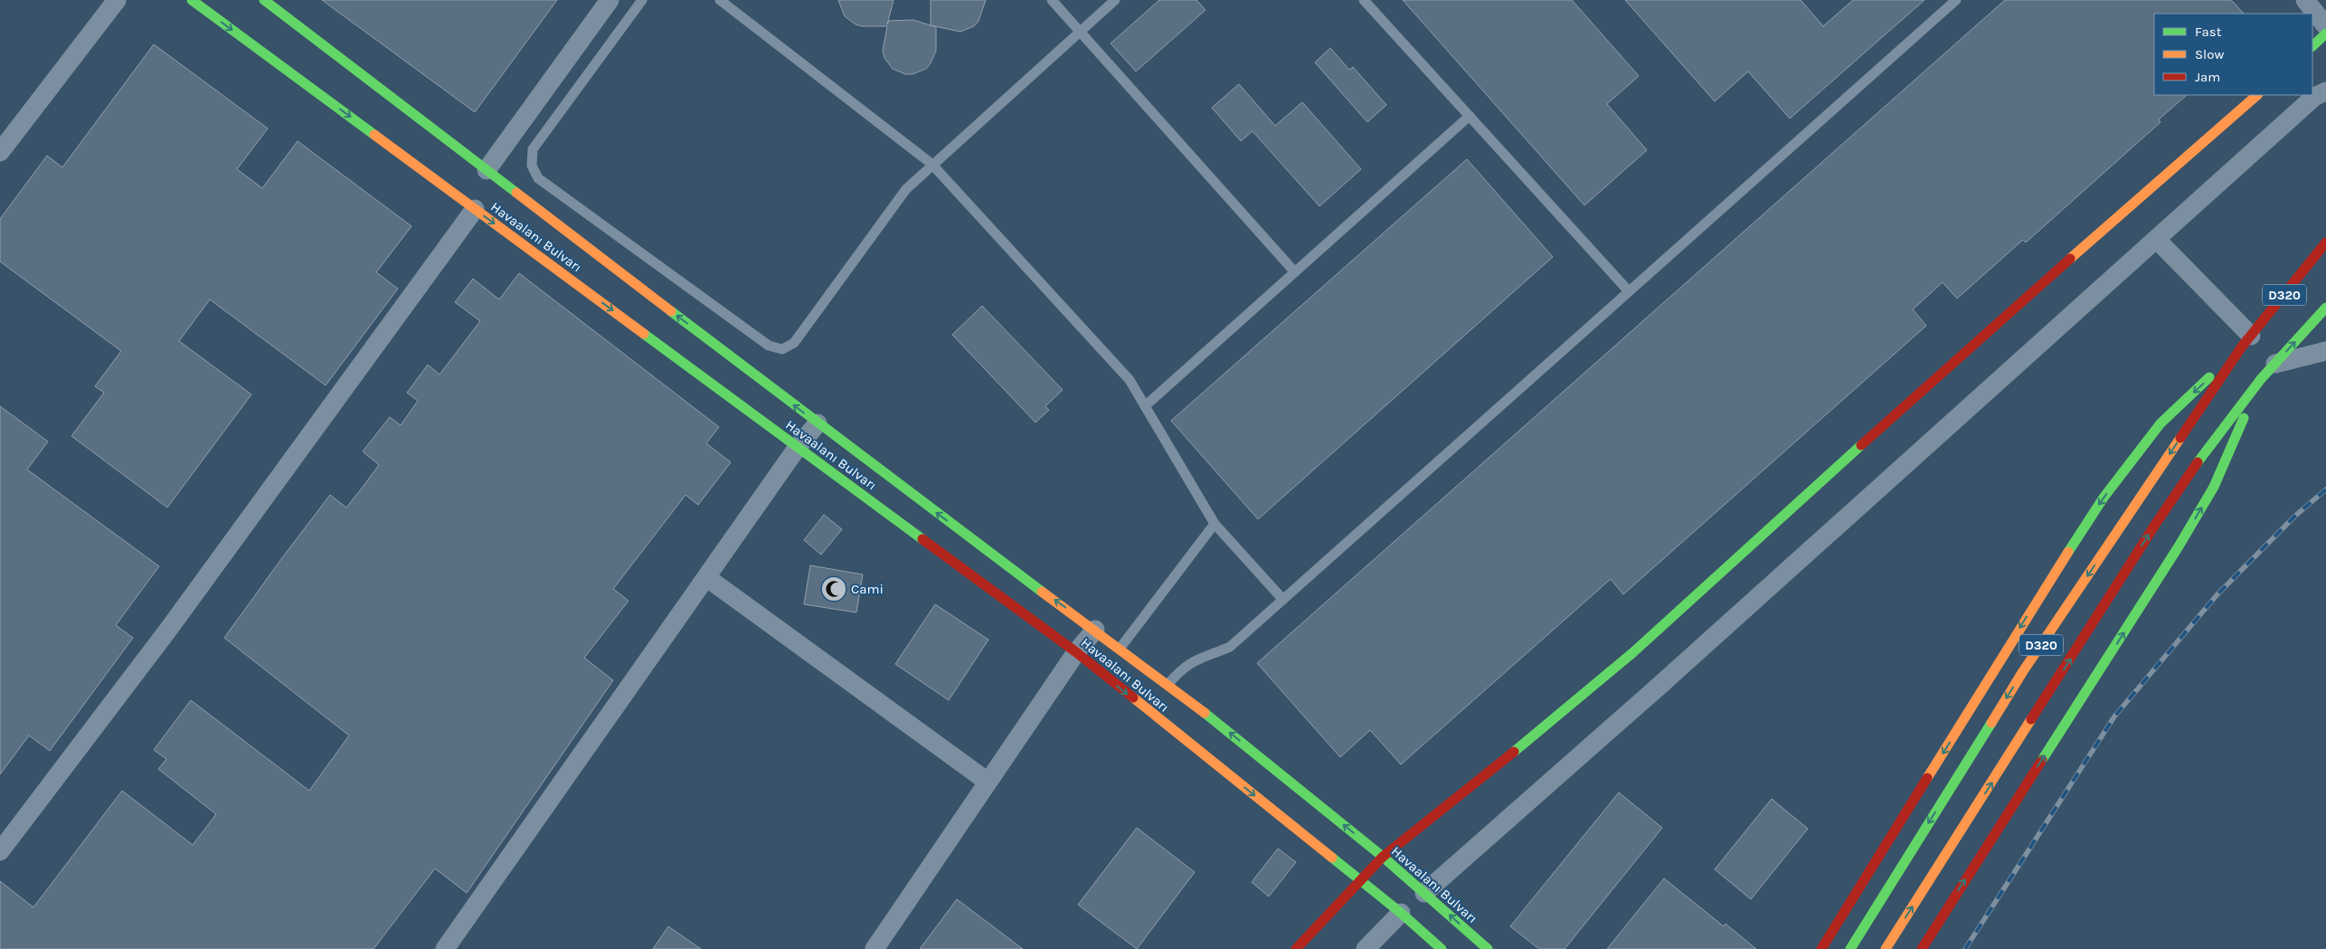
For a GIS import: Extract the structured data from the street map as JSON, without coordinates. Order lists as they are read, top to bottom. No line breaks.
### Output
{"streets":{"main road":["Havaalanı Bulvarı","D320"]},"places":{"mosque":["Cami"]},"legend":["Fast","Slow","Jam"]}
